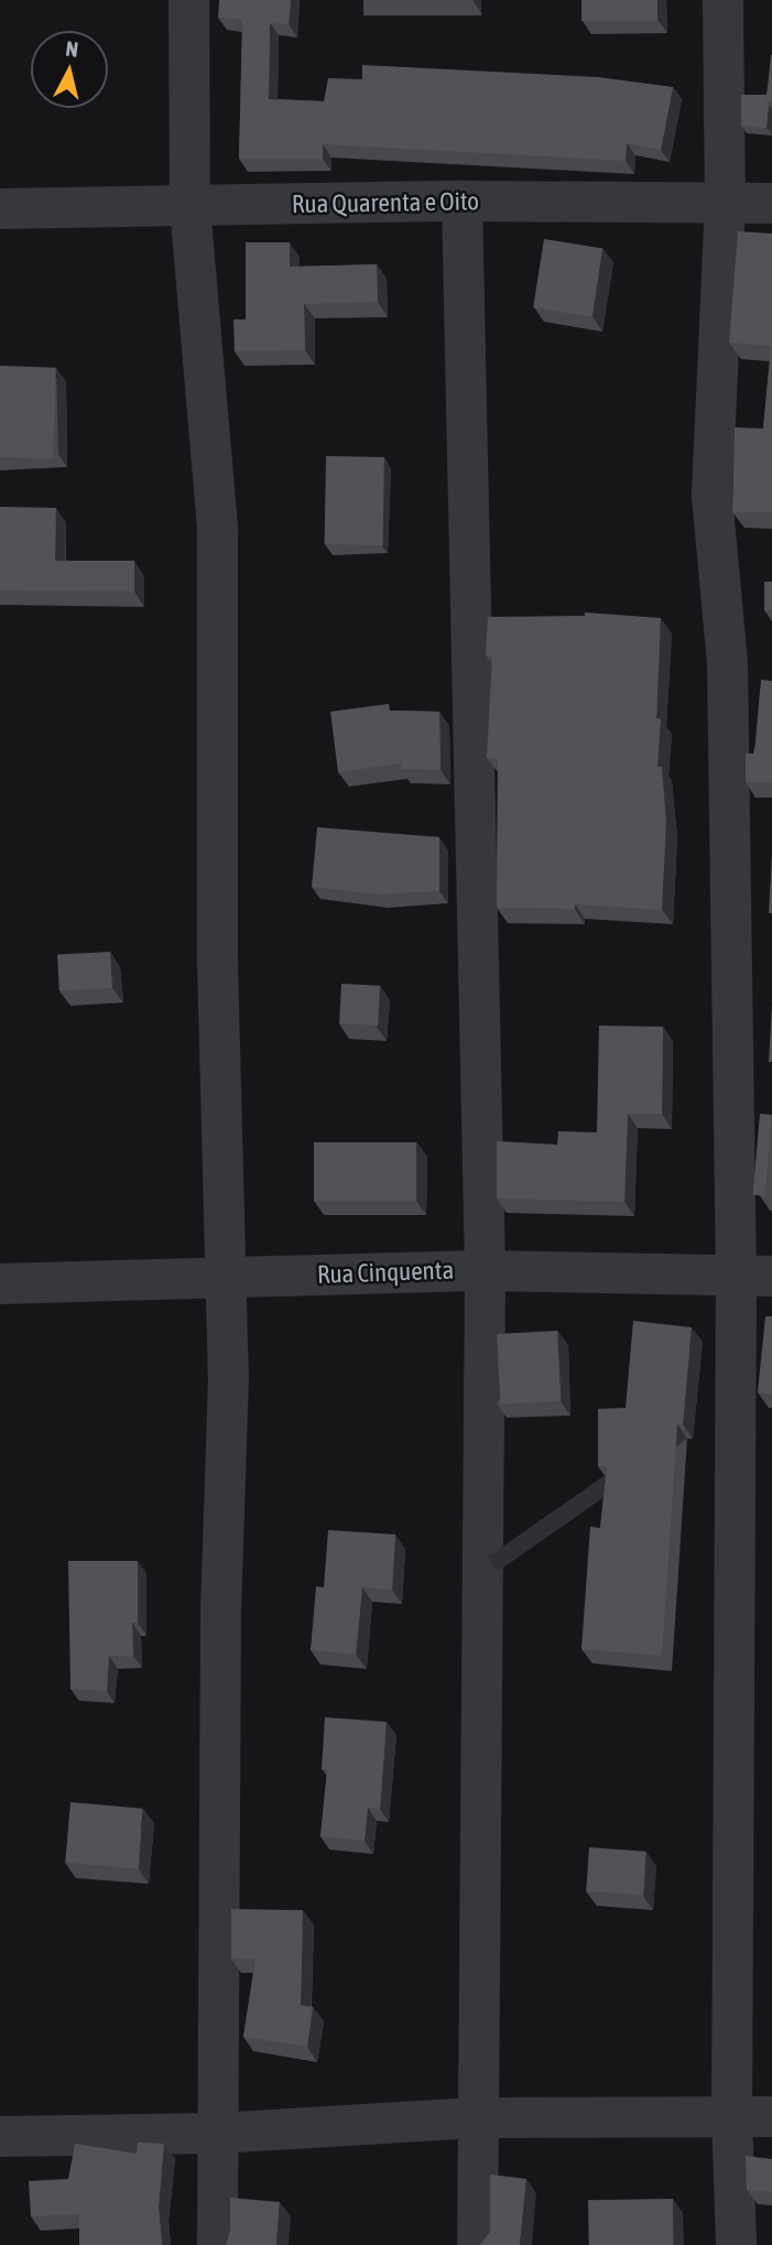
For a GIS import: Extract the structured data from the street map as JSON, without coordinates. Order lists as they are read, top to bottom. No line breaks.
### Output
{"streets":{"street":["Rua Quarenta e Oito","Rua Cinquenta"]},"north":"top"}
